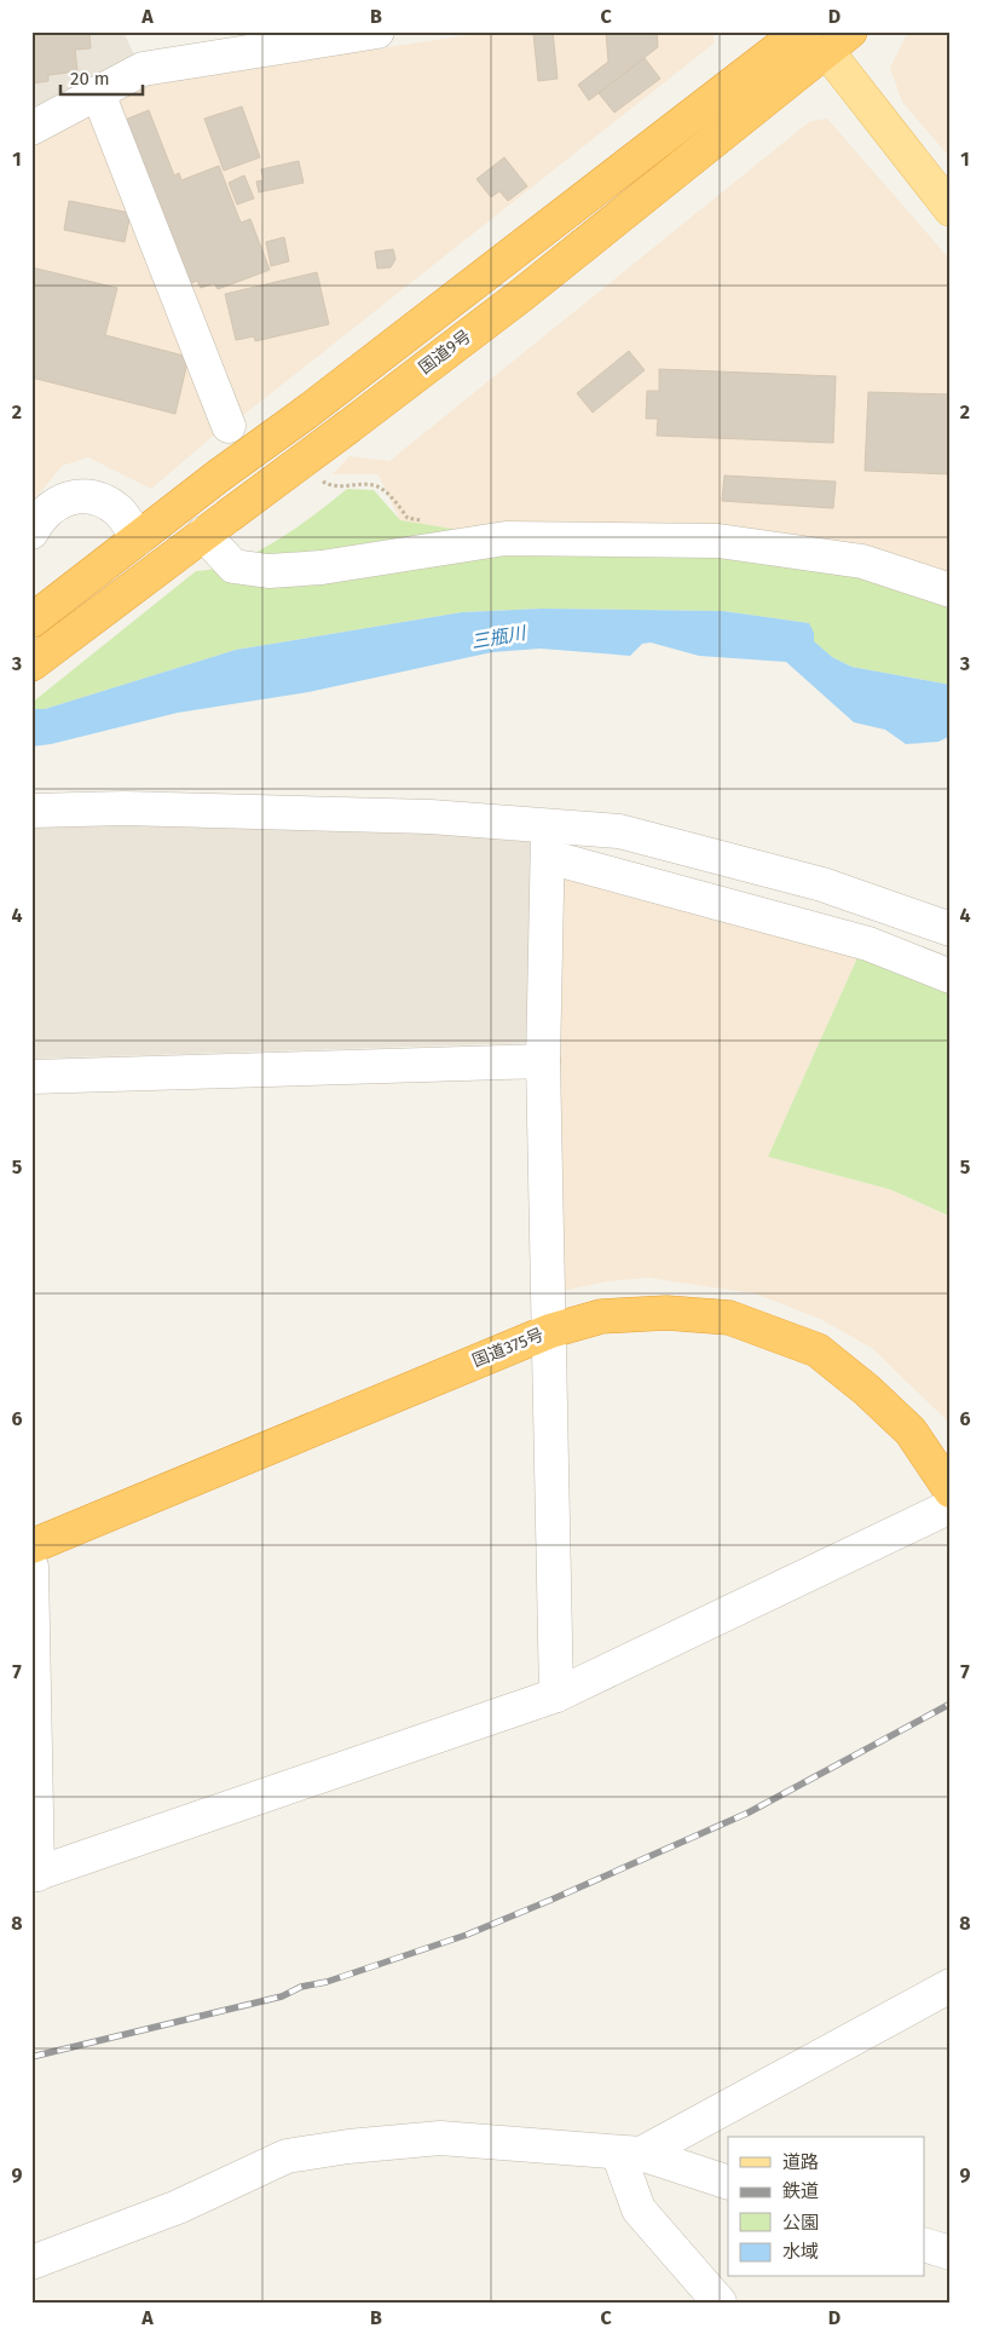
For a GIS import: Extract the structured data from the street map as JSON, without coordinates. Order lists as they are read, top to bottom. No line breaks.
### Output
{"streets":{"highway":["国道9号","国道375号"]},"water":["三瓶川"],"legend":["道路","鉄道","公園","水域"],"scale_bar":"20 m","grid":{"columns":["A","B","C","D"],"rows":["1","2","3","4","5","6","7","8","9"]}}
